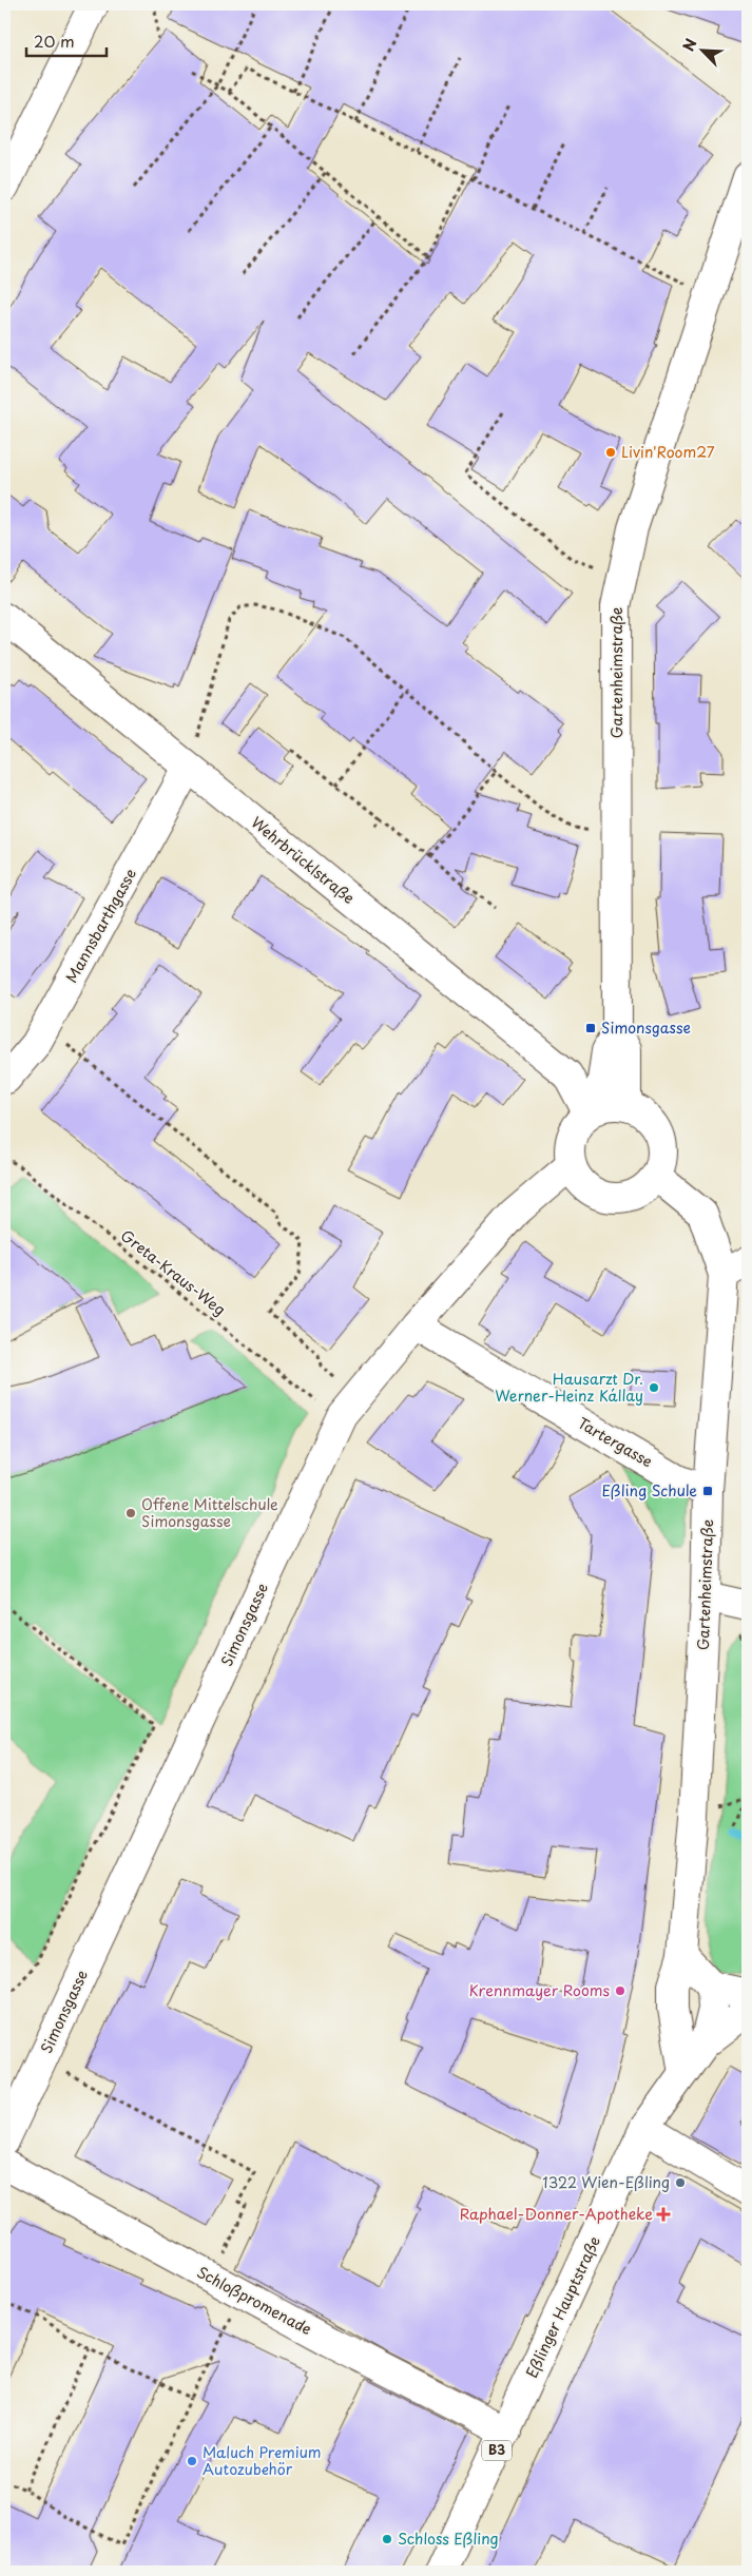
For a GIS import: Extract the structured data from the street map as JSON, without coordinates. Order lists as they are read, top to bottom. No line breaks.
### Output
{"streets":{"street":["Gartenheimstraße","Wehrbrücklstraße","Mannsbarthgasse","Tartergasse","Simonsgasse","Schloßpromenade","Eßlinger Hauptstraße","B3"],"path":["Greta-Kraus-Weg"]},"crossings":[["Gartenheimstraße","Wehrbrücklstraße"],["Gartenheimstraße","Tartergasse"],["Gartenheimstraße","Simonsgasse"],["Gartenheimstraße","Eßlinger Hauptstraße"],["Wehrbrücklstraße","Mannsbarthgasse"],["Wehrbrücklstraße","Simonsgasse"],["Tartergasse","Simonsgasse"],["Schloßpromenade","Eßlinger Hauptstraße"]],"places":{"other":["Livin'Room27","Hausarzt Dr. Werner-Heinz Kállay","Offene Mittelschule Simonsgasse","Krennmayer Rooms","1322 Wien-Eßling","Maluch Premium Autozubehör","Schloss Eßling"],"transit":["Simonsgasse","Eßling Schule"],"health":["Raphael-Donner-Apotheke"]},"scale_bar":"20 m","north":"top left"}
